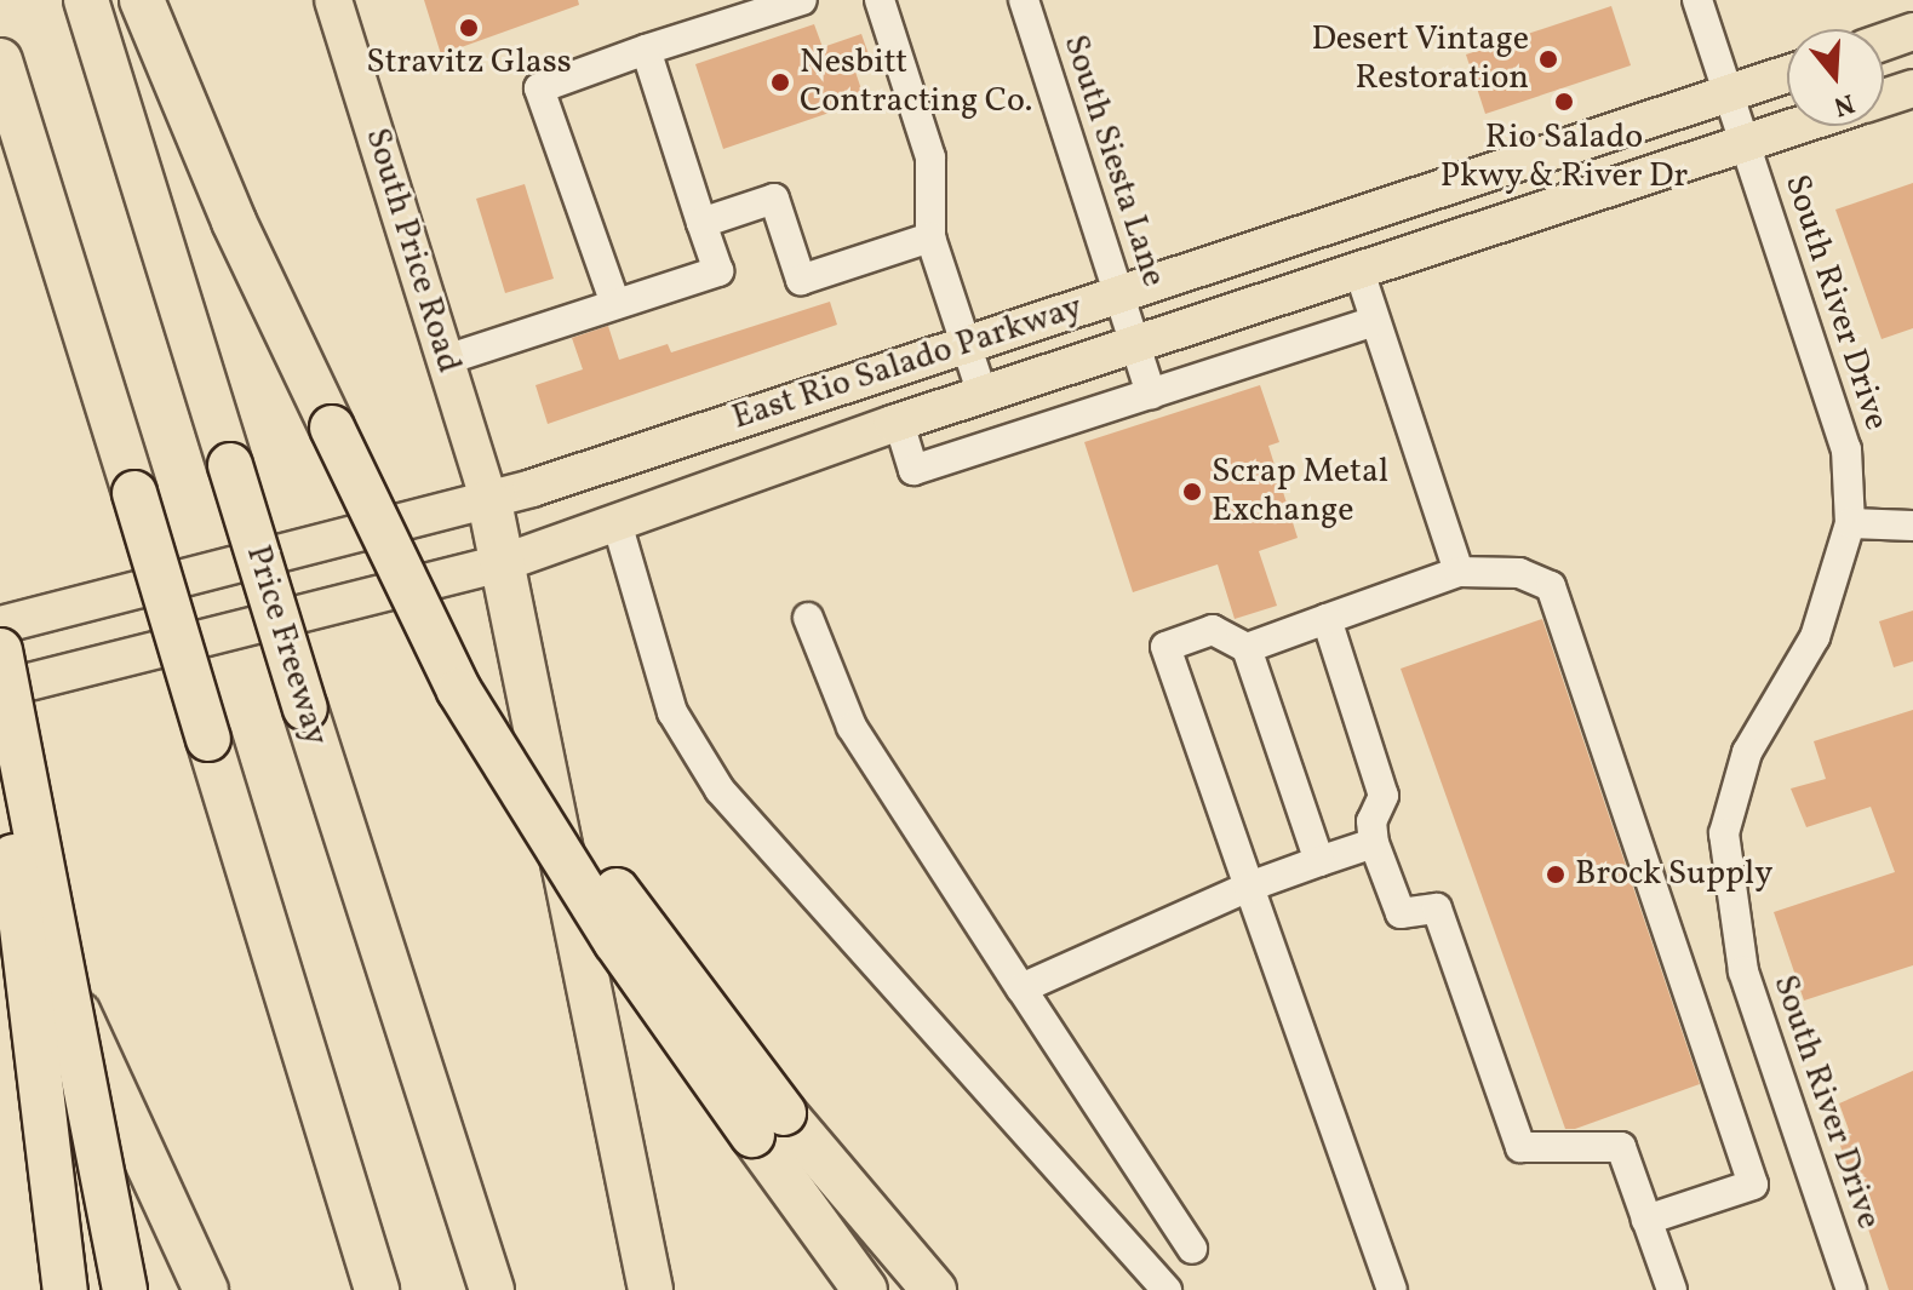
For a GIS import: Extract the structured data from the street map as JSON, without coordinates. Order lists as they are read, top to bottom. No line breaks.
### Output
{"streets":{"highway":["Price Freeway"],"main road":["South Price Road","East Rio Salado Parkway"],"street":["South Siesta Lane","South River Drive"]},"crossings":[["South Siesta Lane","East Rio Salado Parkway"],["South Price Road","East Rio Salado Parkway"],["South River Drive","East Rio Salado Parkway"]],"places":["Stravitz Glass","Desert Vintage Restoration","Nesbitt Contracting Co.","Rio Salado Pkwy & River Dr","Scrap Metal Exchange","Brock Supply"],"north":"bottom"}
